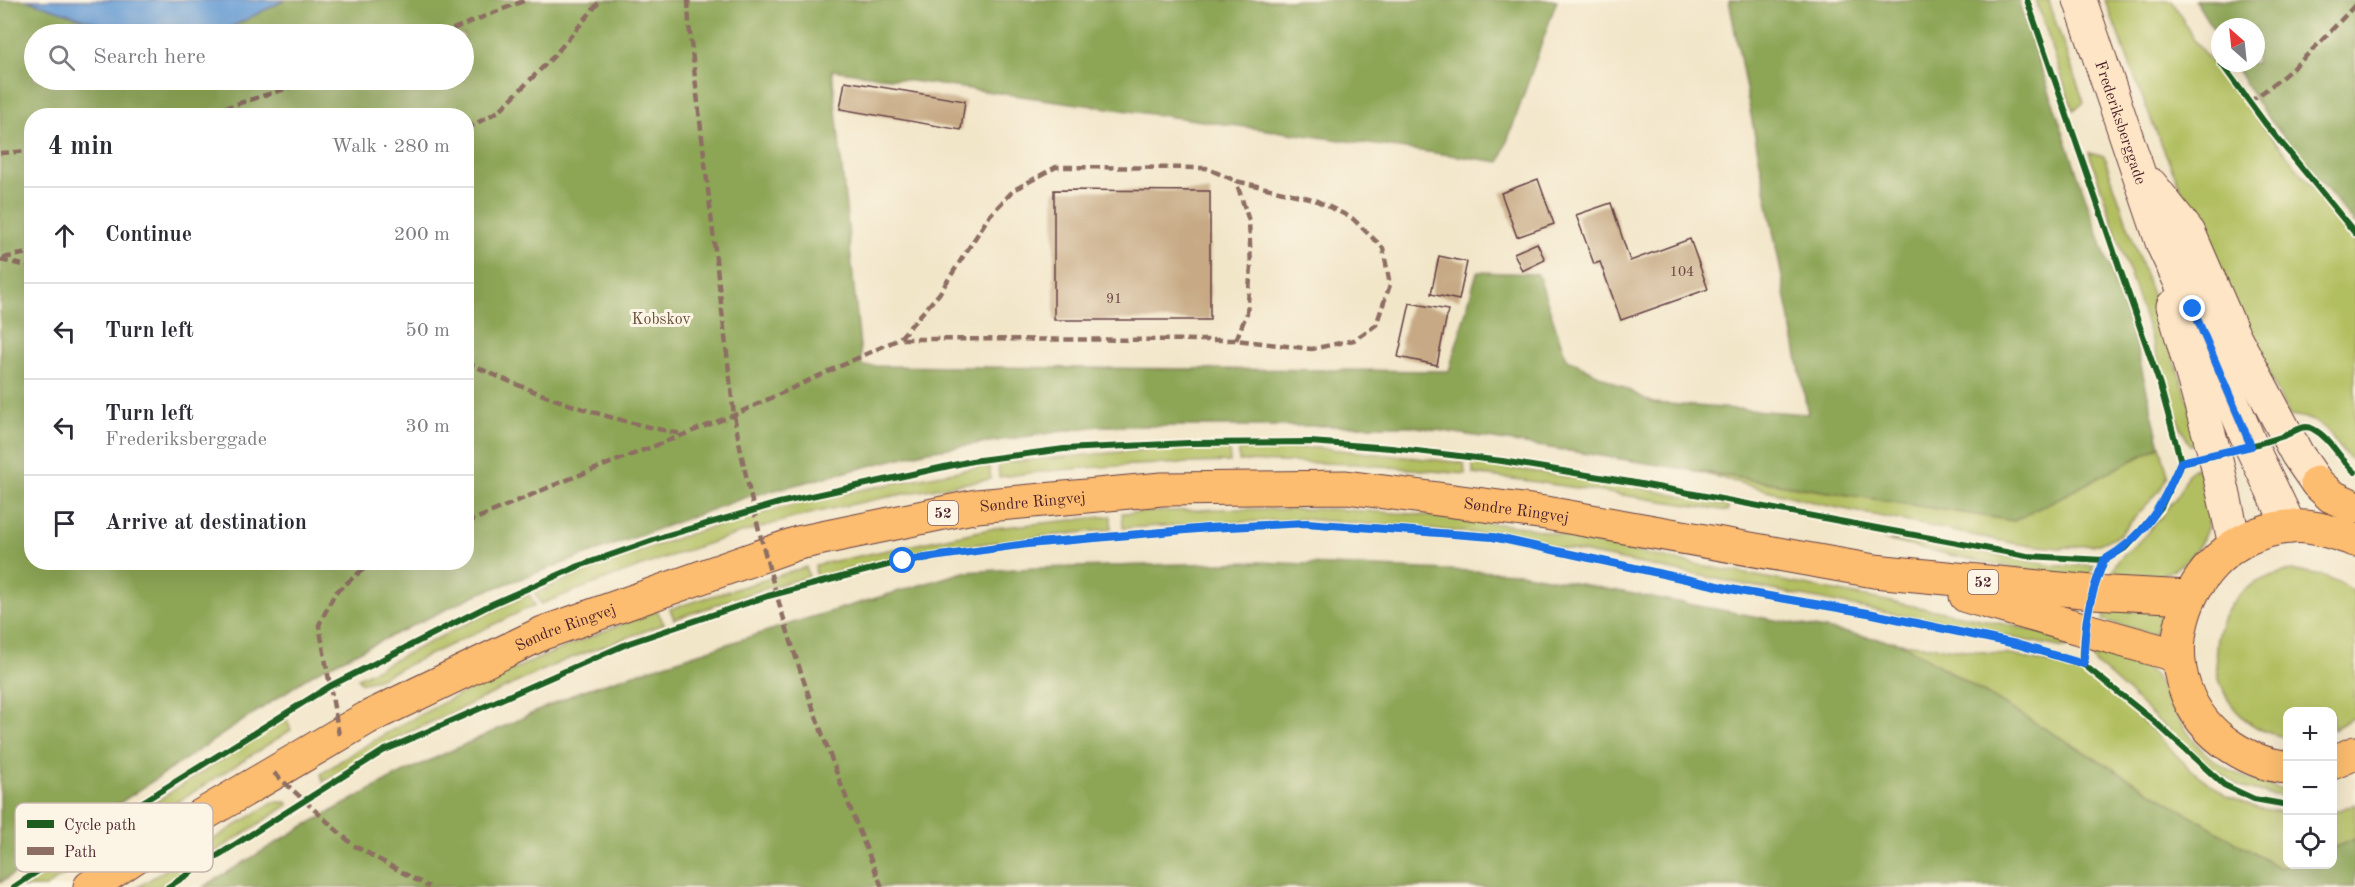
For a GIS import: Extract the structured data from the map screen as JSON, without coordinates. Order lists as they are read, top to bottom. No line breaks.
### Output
{"streets":{"main road":["Søndre Ringvej","52"],"street":["Frederiksberggade"]},"parks":["Kobskov"],"house_numbers":["104","91"],"legend":["Cycle path","Path"],"north":"top left","page":{"search":"Search here","heading":["4 min","Walk · 280 m"],"list":[["Continue","200 m"],["Turn left","50 m"],["Turn left","Frederiksberggade","30 m"],"Arrive at destination"],"map_buttons":["+","−"]}}
